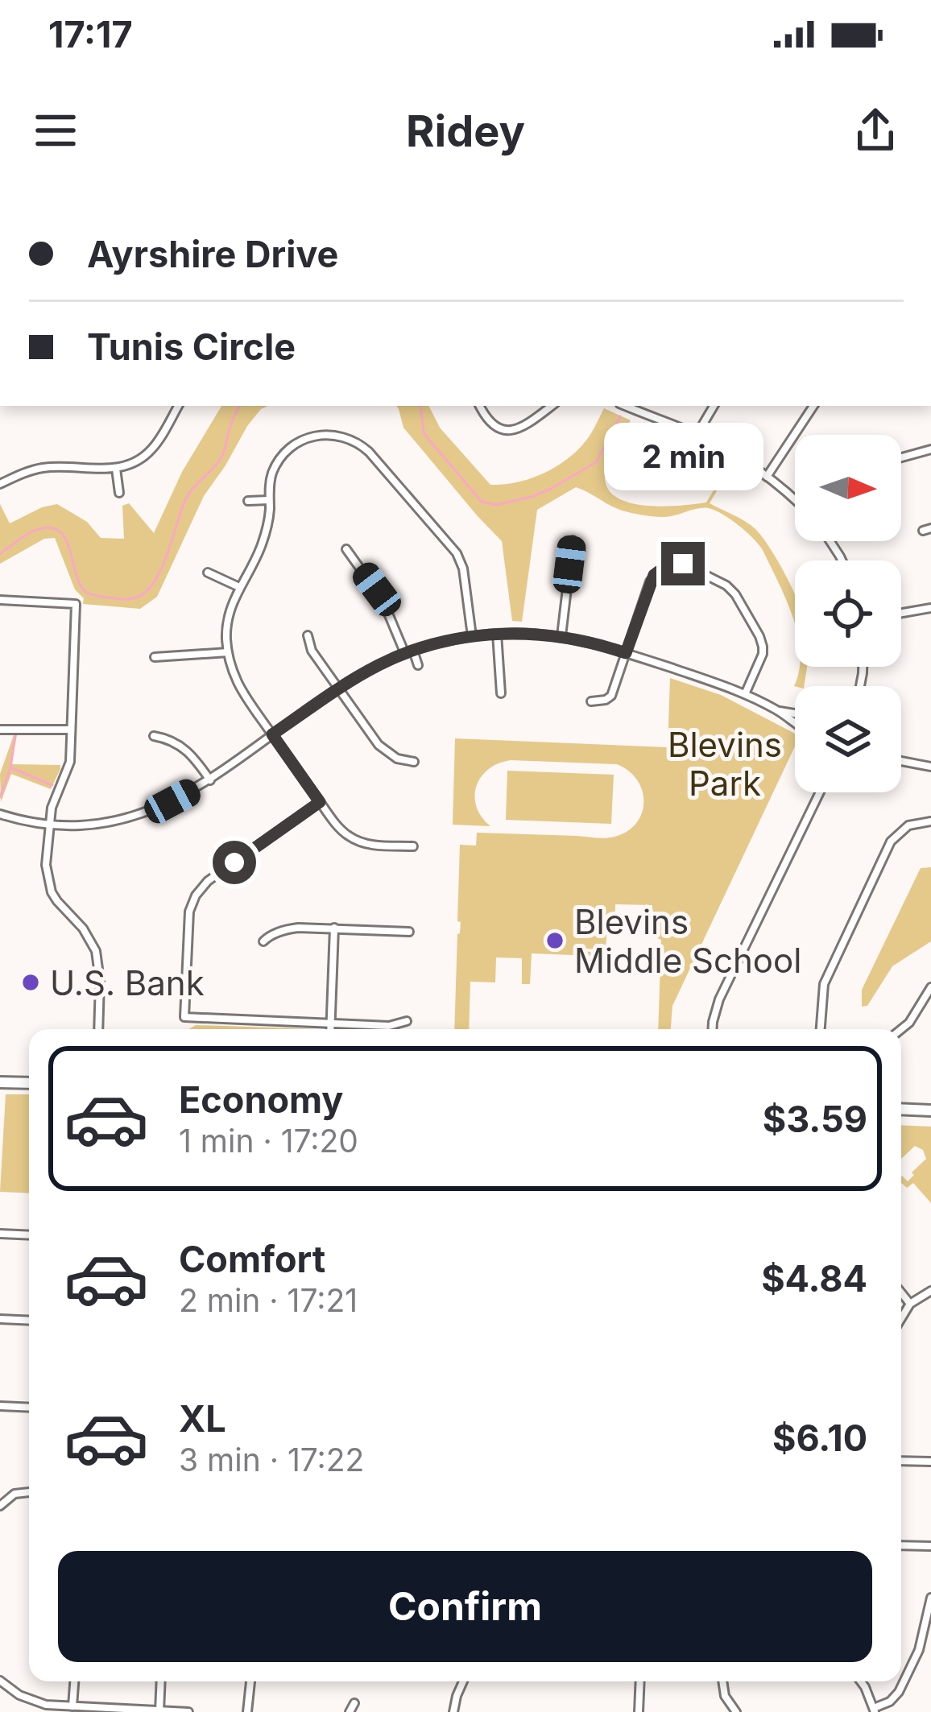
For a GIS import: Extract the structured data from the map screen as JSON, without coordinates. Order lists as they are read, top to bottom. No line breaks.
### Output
{"parks":["Blevins Park"],"places":["Blevins Middle School","U.S. Bank"],"north":"right","page":{"status":"17:17","header":"Ridey","banner":["Ayrshire Drive","Tunis Circle"],"bubble":"2 min","list":[{"name":"Economy","note":"1 min · 17:20","value":"$3.59"},{"name":"Comfort","note":"2 min · 17:21","value":"$4.84"},{"name":"XL","note":"3 min · 17:22","value":"$6.10"}],"buttons":"Confirm"}}
